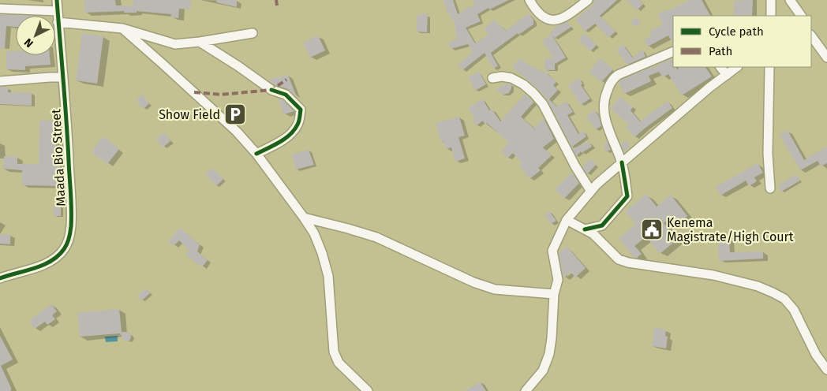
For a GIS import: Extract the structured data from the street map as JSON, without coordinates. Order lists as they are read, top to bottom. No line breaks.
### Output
{"streets":{"street":["Maada Bio Street"]},"places":{"parking":["Show Field"],"public building":["Kenema Magistrate/High Court"]},"legend":["Cycle path","Path"],"north":"bottom left"}
